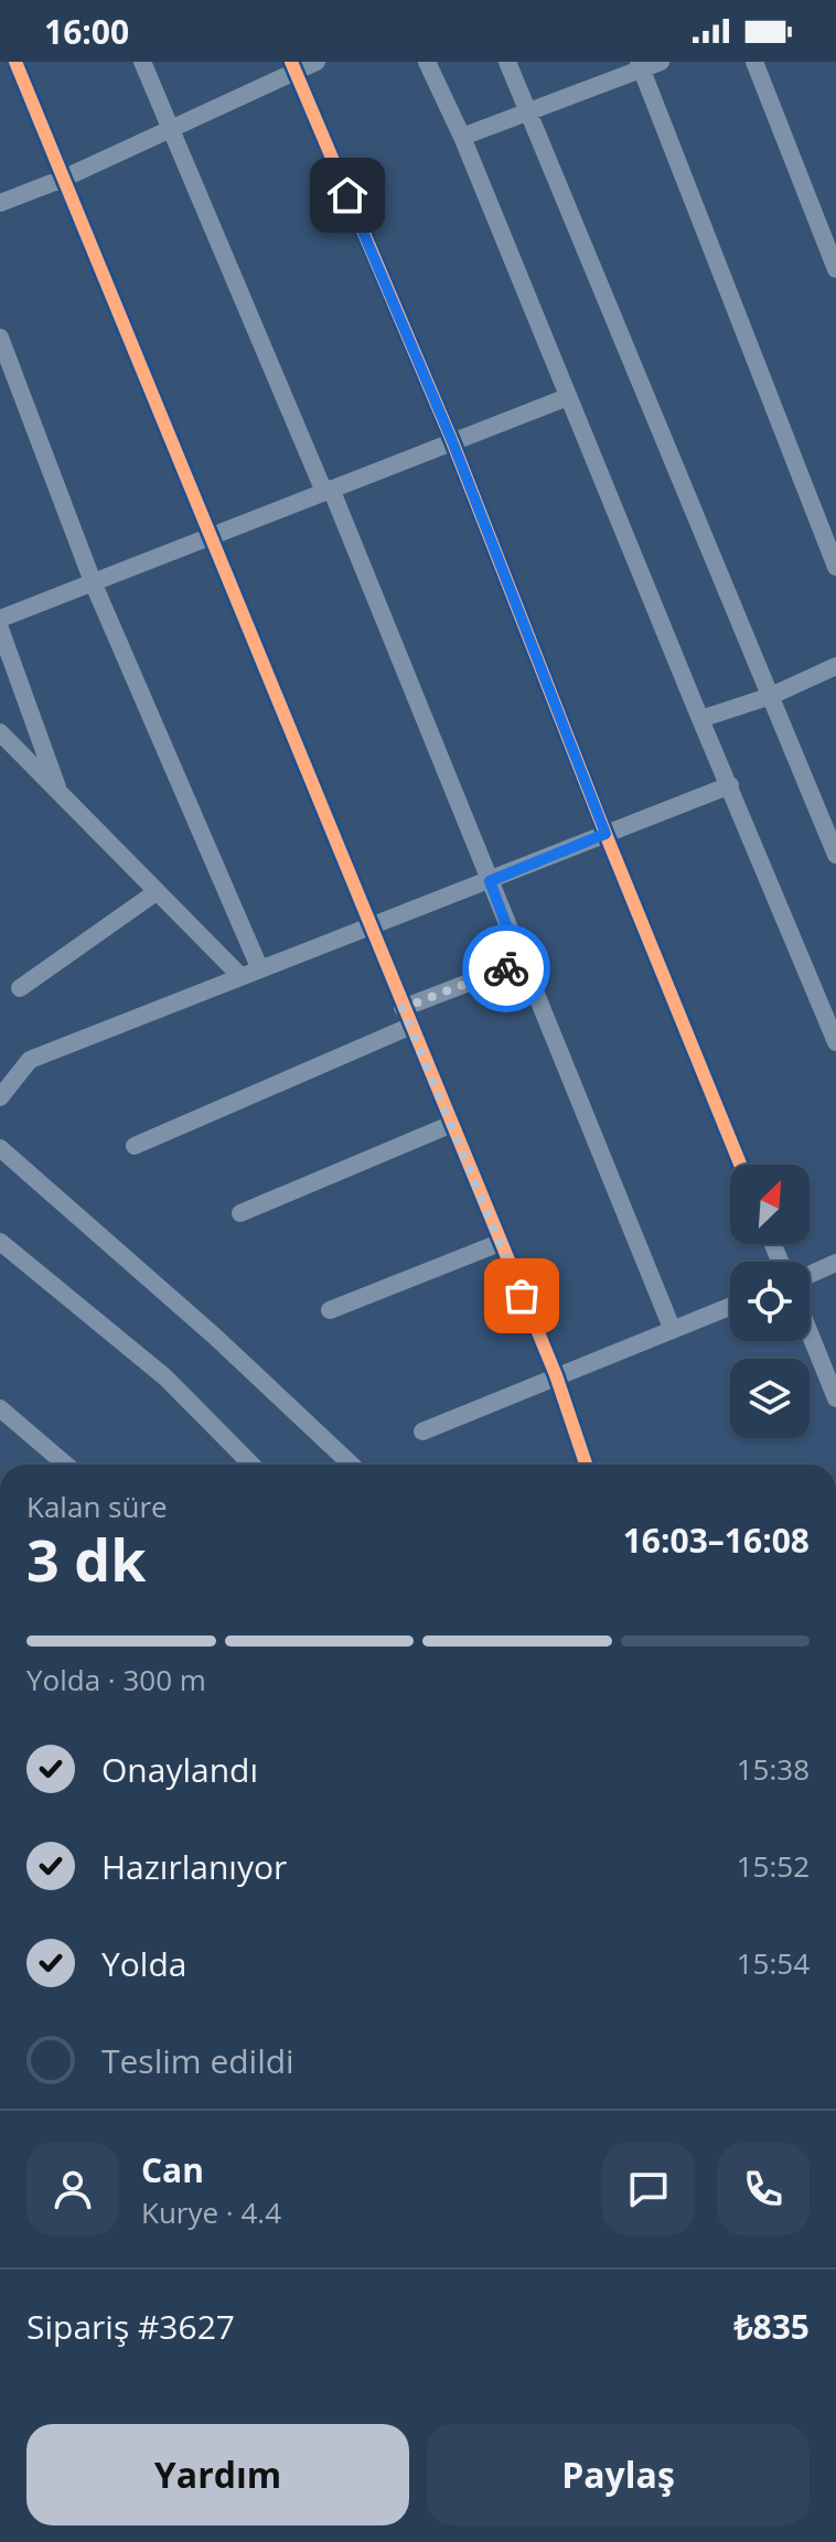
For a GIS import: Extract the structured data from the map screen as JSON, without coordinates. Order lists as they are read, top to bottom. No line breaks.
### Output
{"north":"top right","page":{"status":"16:00","heading":["3 dk","Kalan süre","16:03–16:08"],"panel":["Can","Kurye · 4.4","Sipariş #3627","₺835"],"bar":"Yolda · 300 m","list":[["Onaylandı","15:38"],["Hazırlanıyor","15:52"],["Yolda","15:54"],"Teslim edildi"],"buttons":["Yardım","Paylaş"]}}
